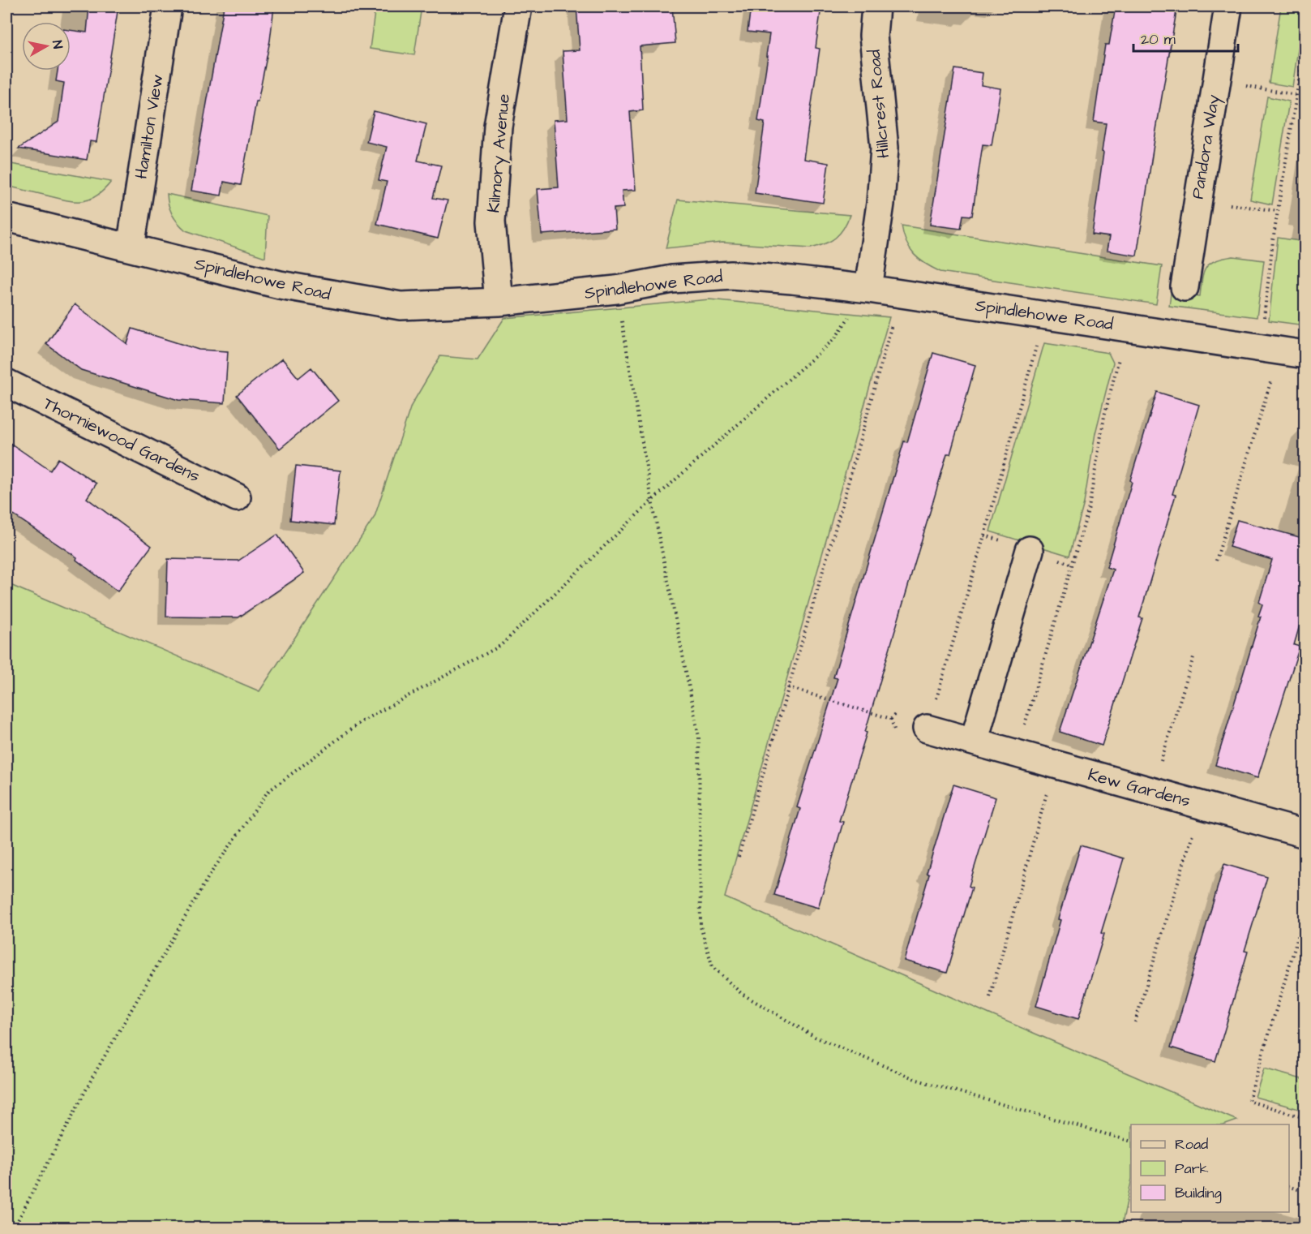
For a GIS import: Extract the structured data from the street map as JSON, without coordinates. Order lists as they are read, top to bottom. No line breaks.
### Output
{"streets":{"street":["Hillcrest Road","Hamilton View","Pandora Way","Kilmory Avenue","Spindlehowe Road","Thorniewood Gardens","Kew Gardens"]},"crossings":[["Hillcrest Road","Spindlehowe Road"],["Hamilton View","Spindlehowe Road"],["Kilmory Avenue","Spindlehowe Road"]],"legend":["Road","Park","Building"],"scale_bar":"20 m","north":"right"}
